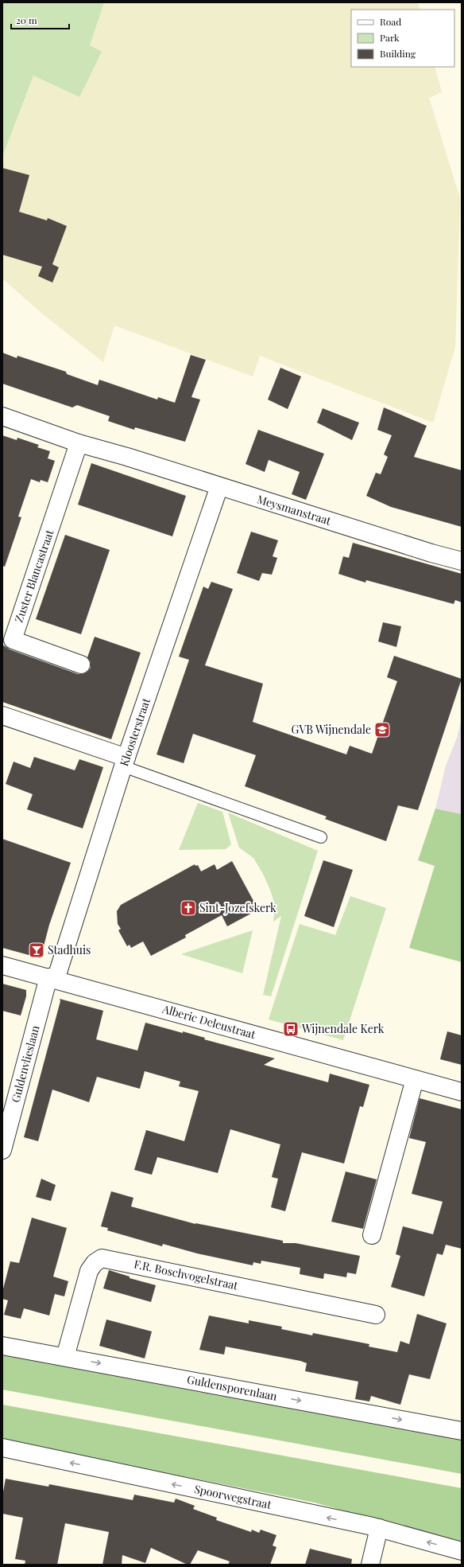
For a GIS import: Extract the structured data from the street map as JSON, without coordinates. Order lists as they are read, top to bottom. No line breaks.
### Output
{"streets":{"street":["Meysmanstraat","Zuster Blancastraat","Kloosterstraat","Alberic Deleustraat","Guldenvlieslaan","F.R. Boschvogelstraat","Guldensporenlaan","Spoorwegstraat"]},"crossings":[["Meysmanstraat","Zuster Blancastraat"],["Meysmanstraat","Kloosterstraat"],["Kloosterstraat","Alberic Deleustraat"],["Kloosterstraat","Guldenvlieslaan"],["Alberic Deleustraat","Guldenvlieslaan"],["F.R. Boschvogelstraat","Guldensporenlaan"]],"one_way":["Guldensporenlaan","Spoorwegstraat"],"places":{"school or university":["GVB Wijnendale"],"church":["Sint-Jozefskerk"],"bar":["Stadhuis"],"bus stop":["Wijnendale Kerk"]},"legend":["Road","Park","Building"],"scale_bar":"20 m"}
